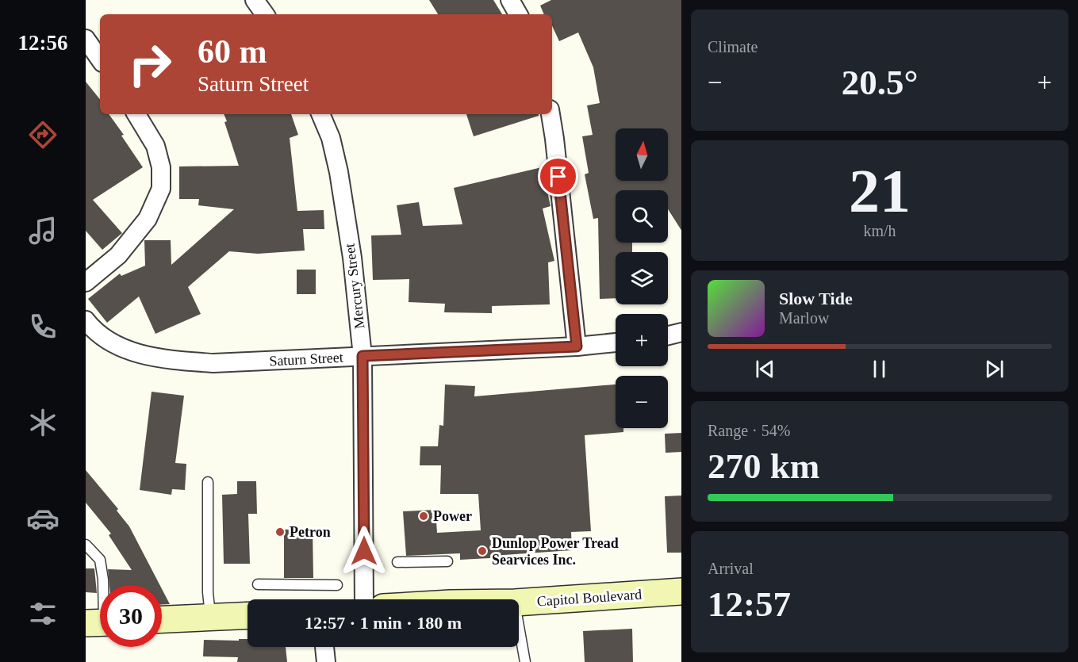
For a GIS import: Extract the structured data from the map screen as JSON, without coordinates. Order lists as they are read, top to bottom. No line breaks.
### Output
{"streets":{"main road":["Capitol Boulevard"],"street":["Mercury Street","Saturn Street"]},"crossings":[["Mercury Street","Saturn Street"]],"places":["Power","Petron","Dunlop Power Tread Searvices Inc."],"north":"top","page":{"tabs":"12:56","tile":["Climate",["21","km/h"],["Range · 54%","270 km"],["Arrival","12:57"]],"turn":["60 m","Saturn Street"],"heat":["−","20.5°","+"],"map_buttons":["+","−"],"song":["Slow Tide","Marlow"],"limit":"30","trip":"12:57 · 1 min · 180 m"}}
